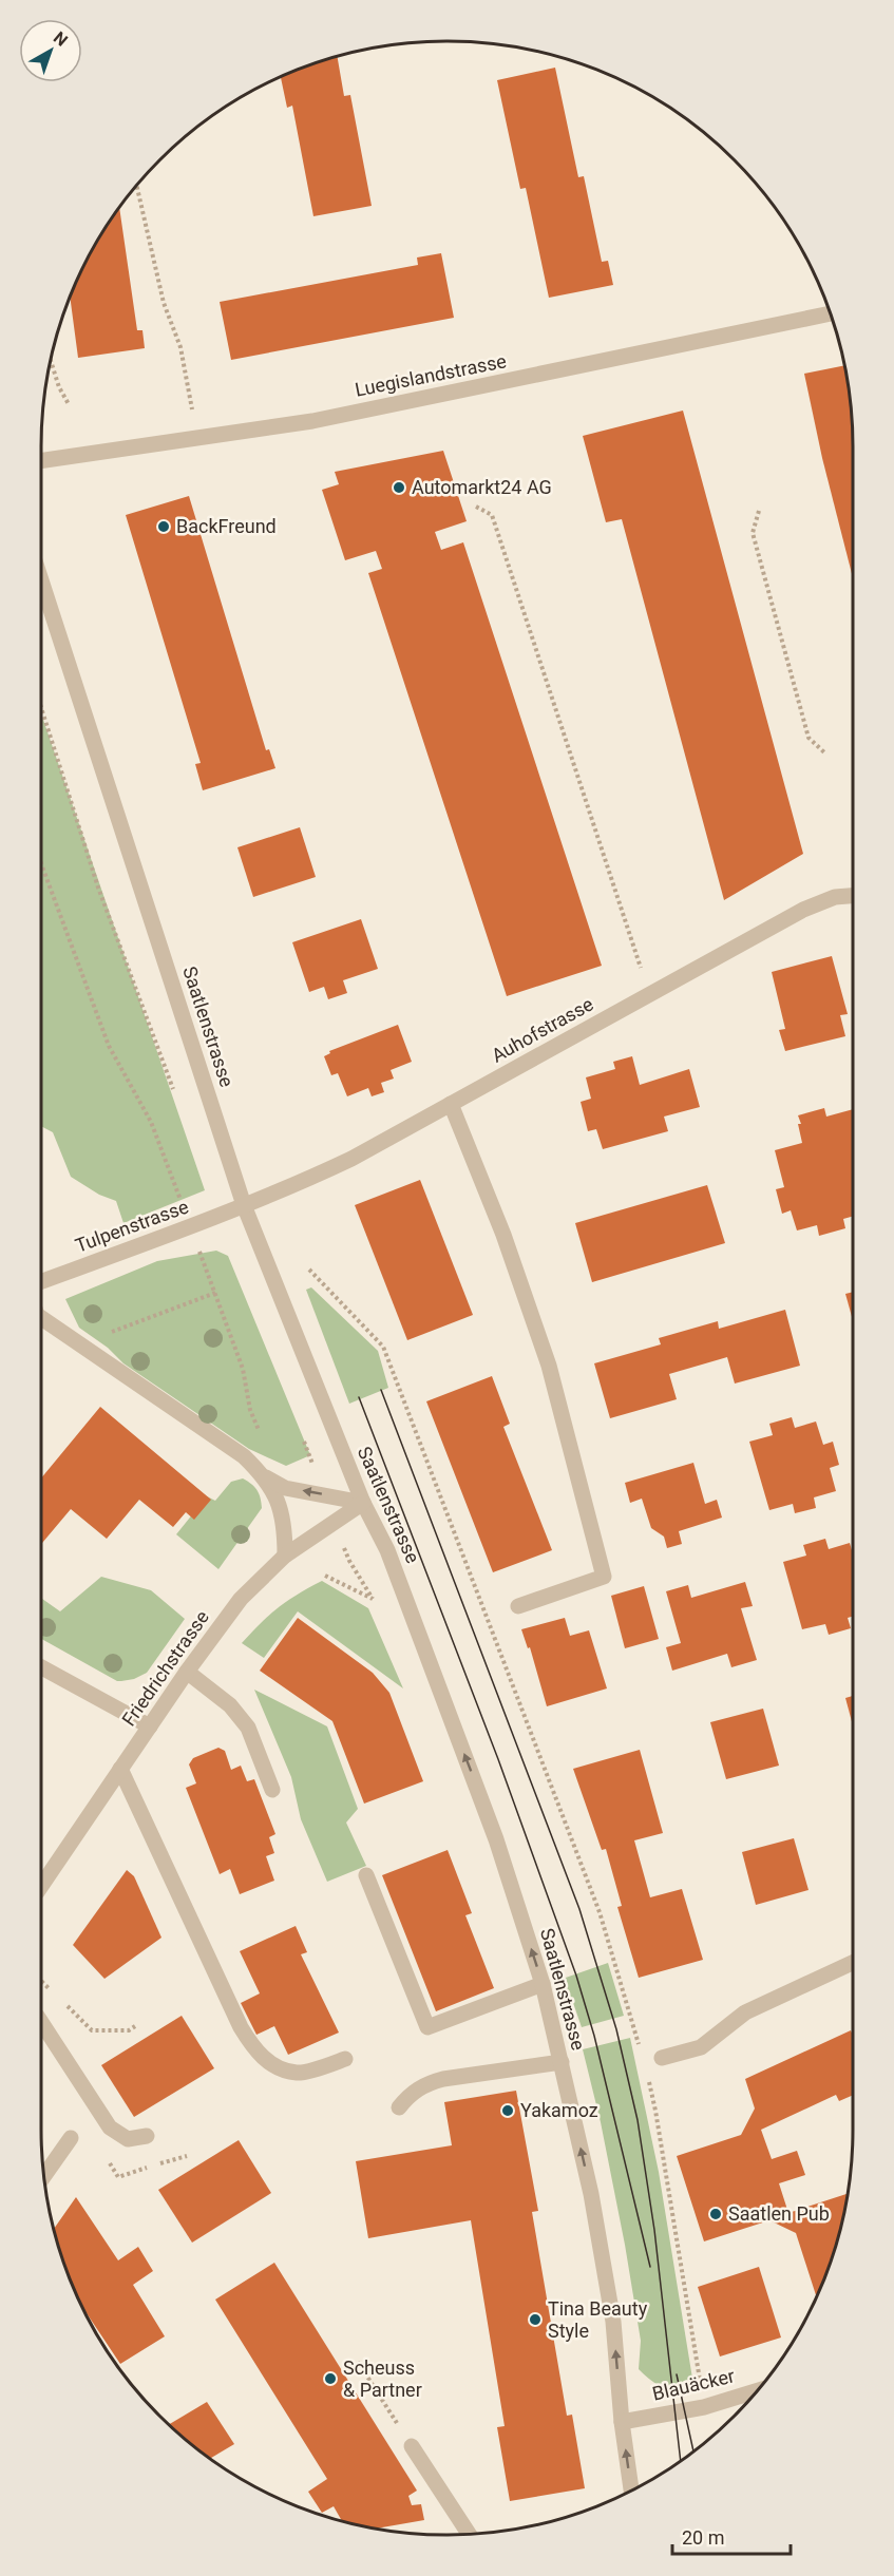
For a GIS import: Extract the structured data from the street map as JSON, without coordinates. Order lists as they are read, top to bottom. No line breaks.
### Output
{"streets":{"street":["Luegislandstrasse","Saatlenstrasse","Auhofstrasse","Tulpenstrasse","Friedrichstrasse","Blauäcker"]},"crossings":[["Saatlenstrasse","Auhofstrasse"],["Saatlenstrasse","Tulpenstrasse"],["Saatlenstrasse","Friedrichstrasse"],["Saatlenstrasse","Blauäcker"],["Auhofstrasse","Tulpenstrasse"]],"one_way":["Saatlenstrasse"],"places":["Automarkt24 AG","BackFreund","Yakamoz","Saatlen Pub","Tina Beauty Style","Scheuss & Partner"],"scale_bar":"20 m","north":"top right"}
